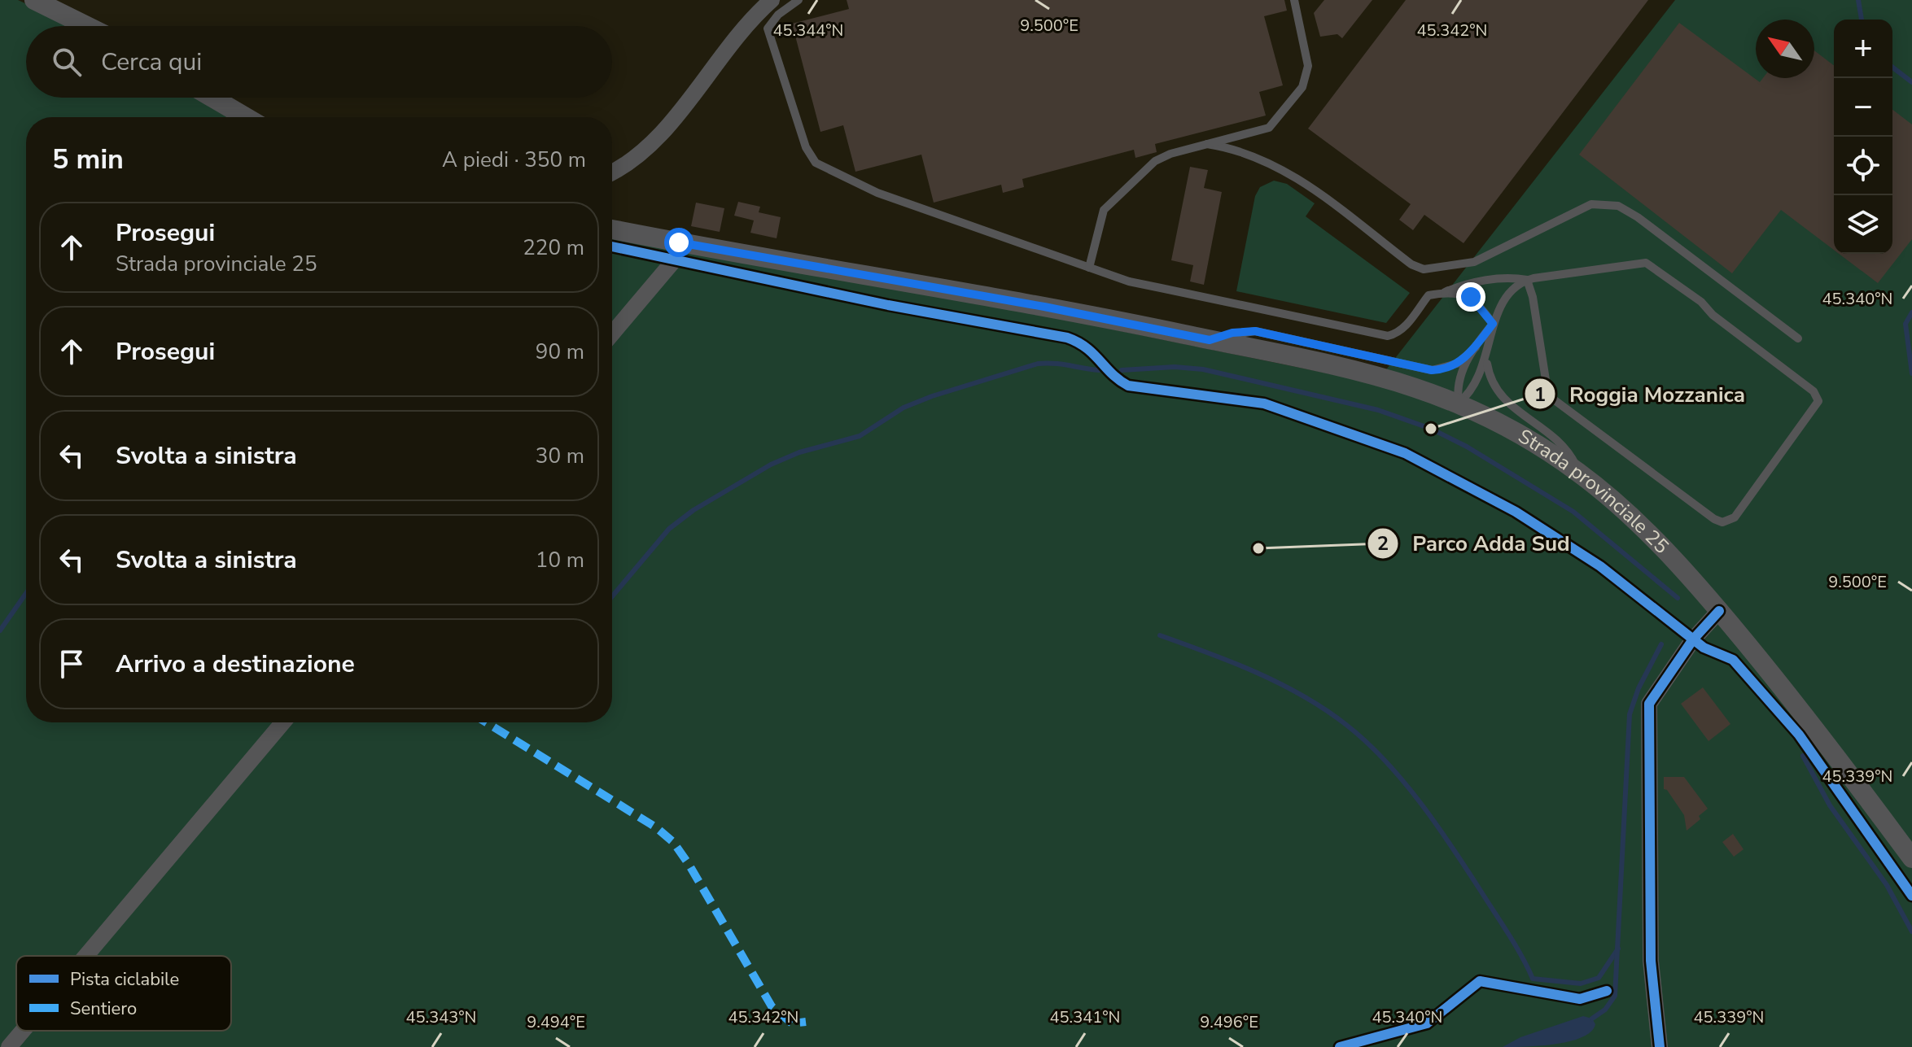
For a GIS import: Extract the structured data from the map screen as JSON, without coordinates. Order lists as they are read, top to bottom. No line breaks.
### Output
{"streets":{"street":["Strada provinciale 25"]},"places":["Roggia Mozzanica","Parco Adda Sud"],"legend":["Pista ciclabile","Sentiero"],"north":"top left","page":{"map_buttons":["+","−"],"search":"Cerca qui","heading":["5 min","A piedi · 350 m"],"list":[["Prosegui","Strada provinciale 25","220 m"],["Prosegui","90 m"],["Svolta a sinistra","30 m"],["Svolta a sinistra","10 m"],"Arrivo a destinazione"]},"coordinates":["9.500°E","45.344°N","45.342°N","45.340°N","45.339°N","45.343°N","45.341°N","9.494°E","9.496°E"]}
